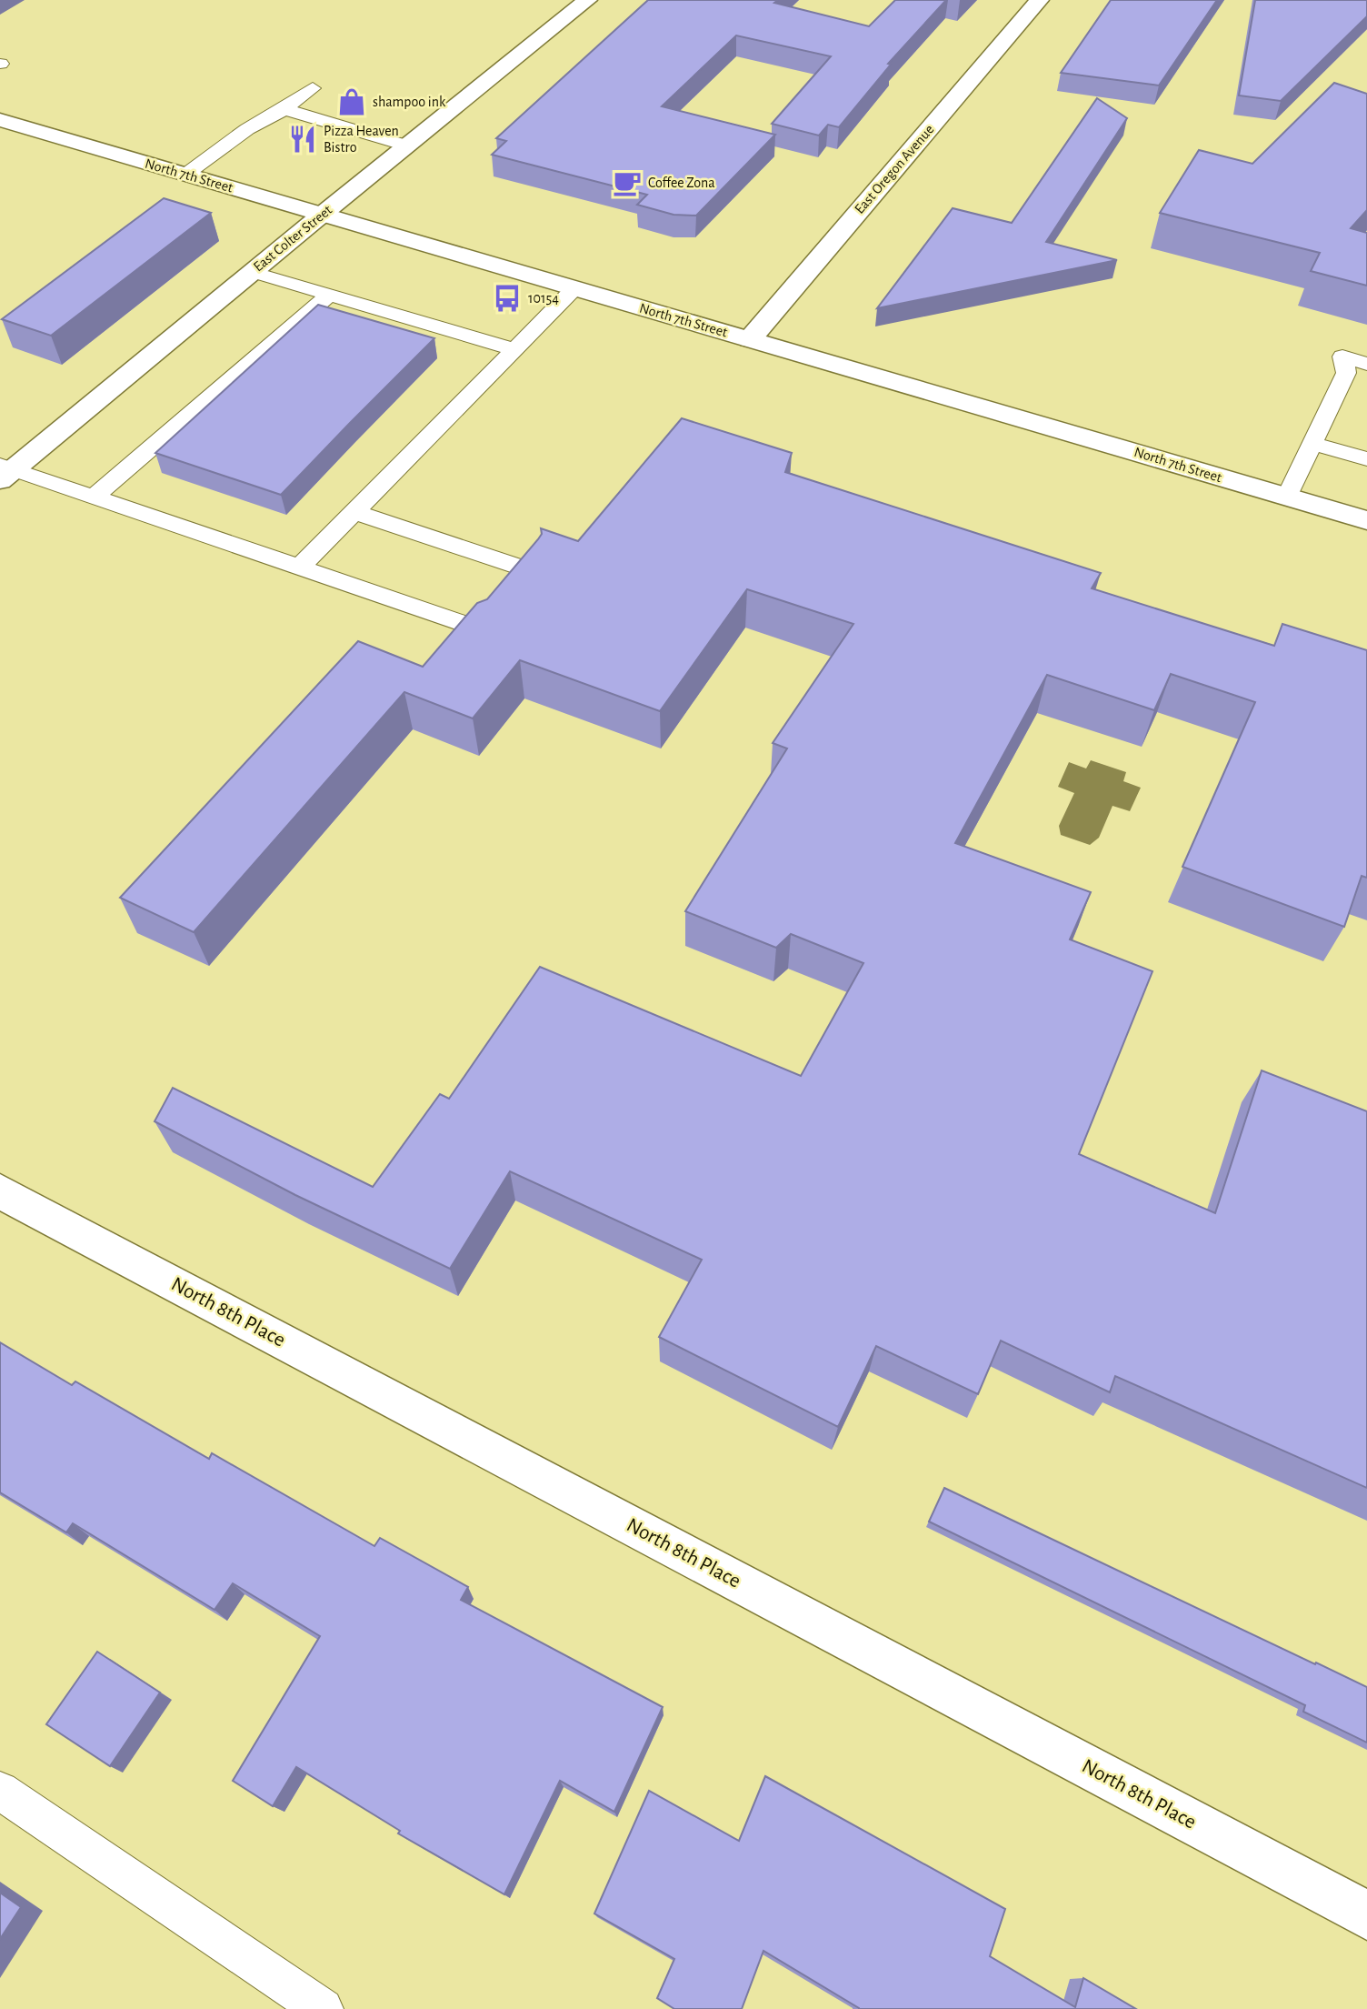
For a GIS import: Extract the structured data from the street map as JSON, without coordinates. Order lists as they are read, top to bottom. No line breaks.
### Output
{"streets":{"street":["East Oregon Avenue","North 7th Street","East Colter Street","North 8th Place"]},"crossings":[["East Oregon Avenue","North 7th Street"],["North 7th Street","East Colter Street"]],"places":{"shop":["shampoo ink"],"restaurant":["Pizza Heaven Bistro"],"cafe":["Coffee Zona"],"bus stop":["10154"]}}
